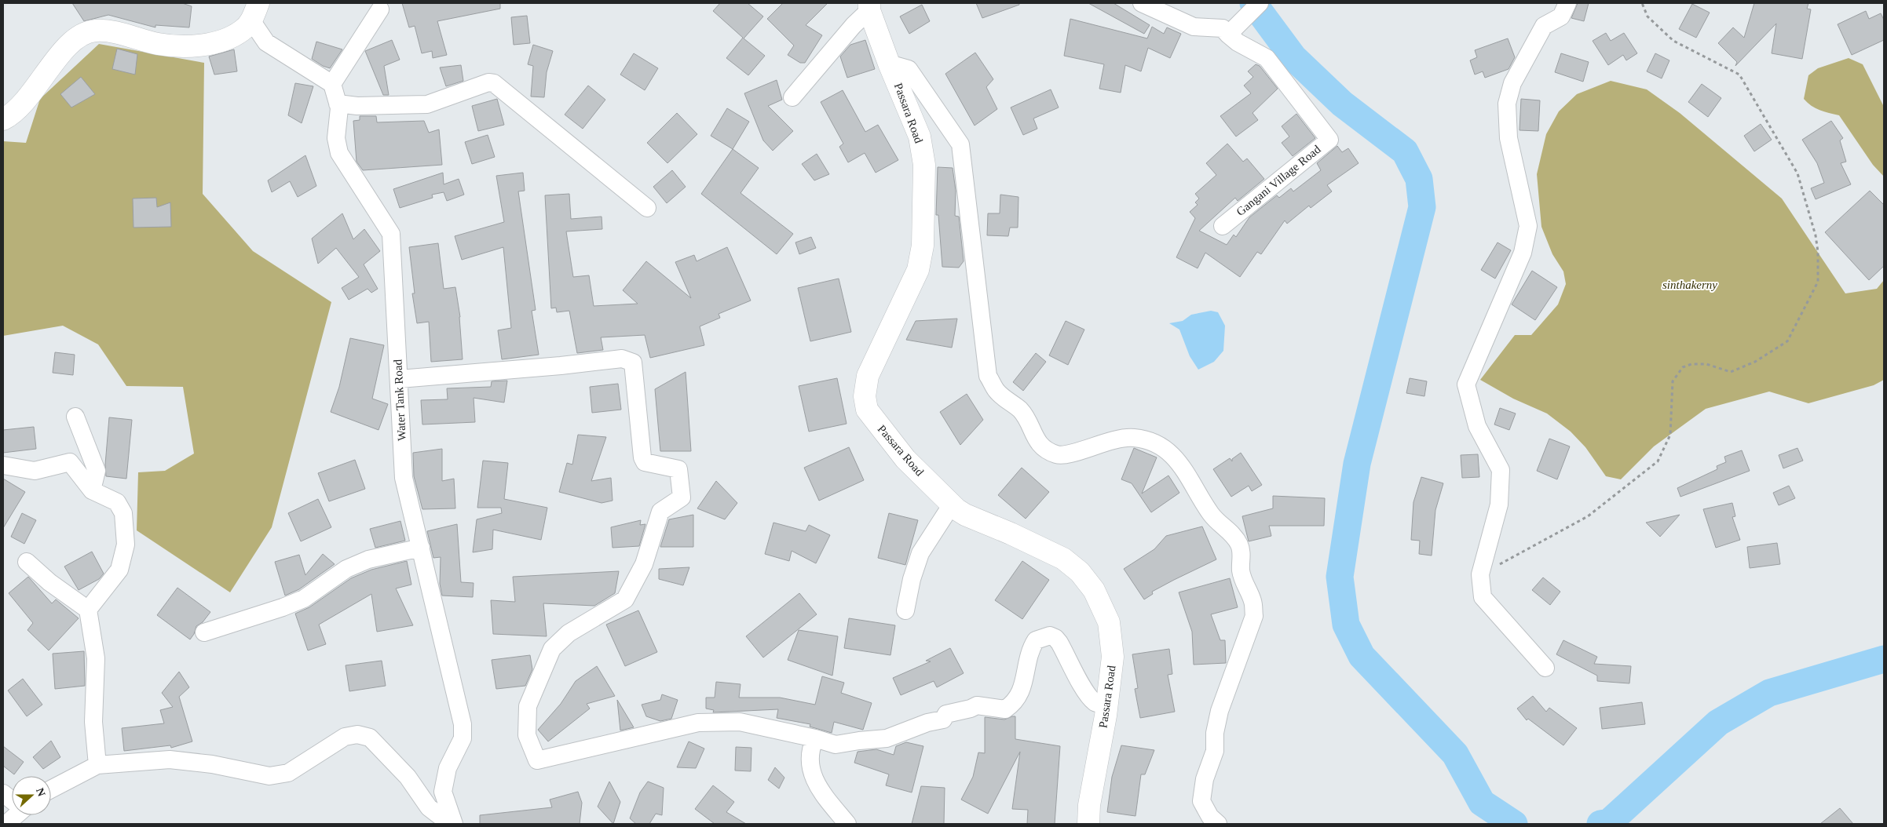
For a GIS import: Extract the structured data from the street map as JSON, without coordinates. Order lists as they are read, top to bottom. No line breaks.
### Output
{"streets":{"main road":["Passara Road"],"street":["Gangani Village Road","Water Tank Road"]},"parks":["sinthakerny"],"north":"right"}
